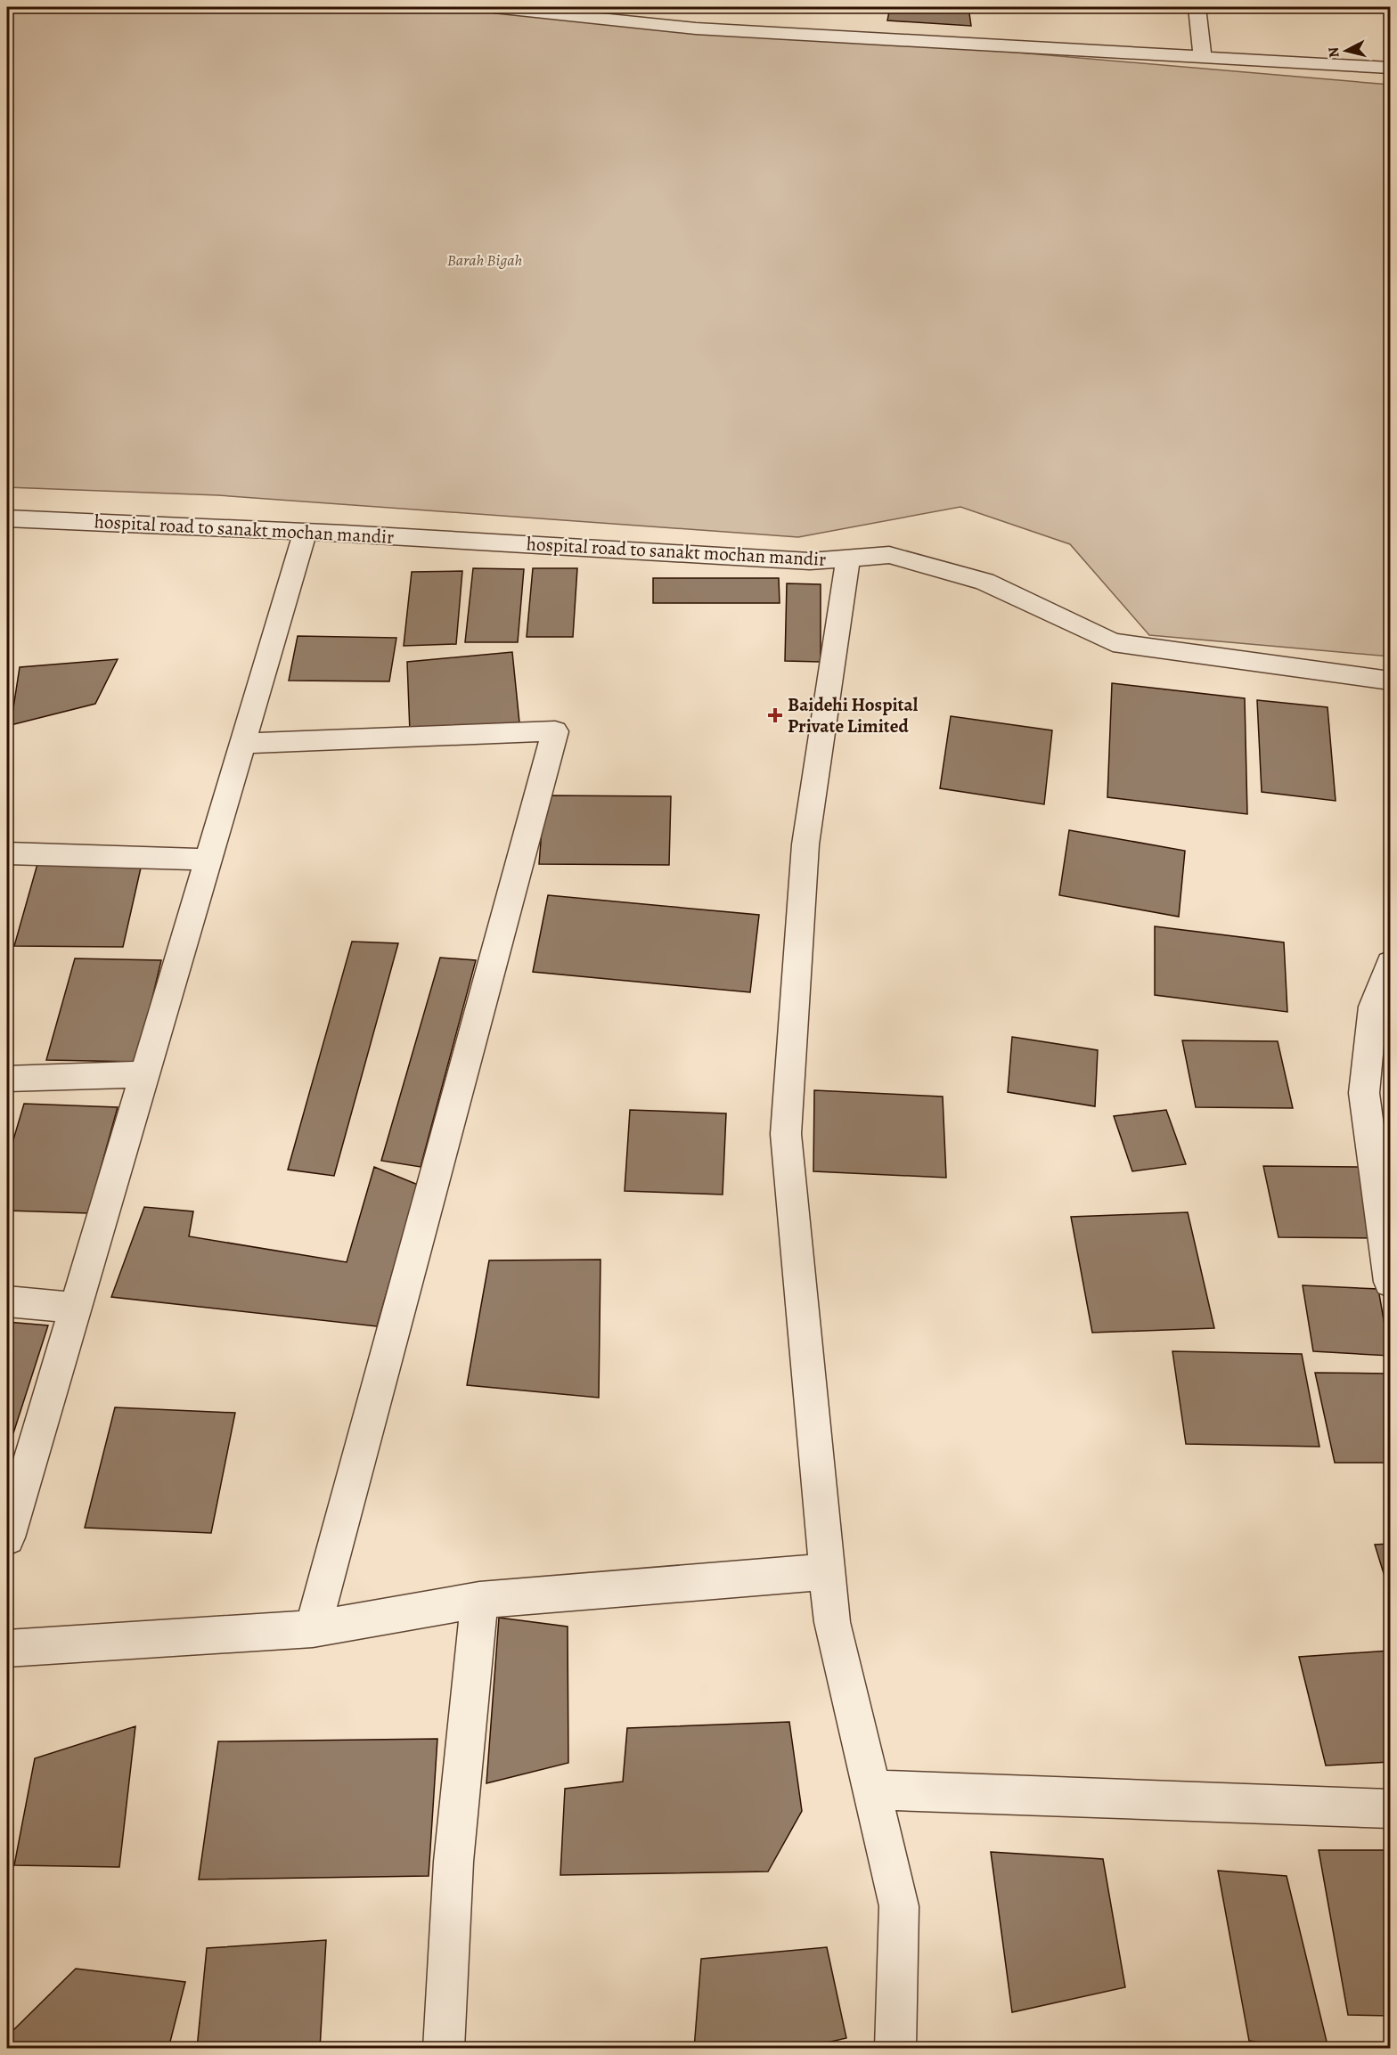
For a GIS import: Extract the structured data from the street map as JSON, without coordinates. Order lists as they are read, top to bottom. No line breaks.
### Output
{"streets":{"street":["hospital road to sanakt mochan mandir"]},"parks":["Barah Bigah"],"places":{"health":["Baidehi Hospital Private Limited"]},"north":"left"}
